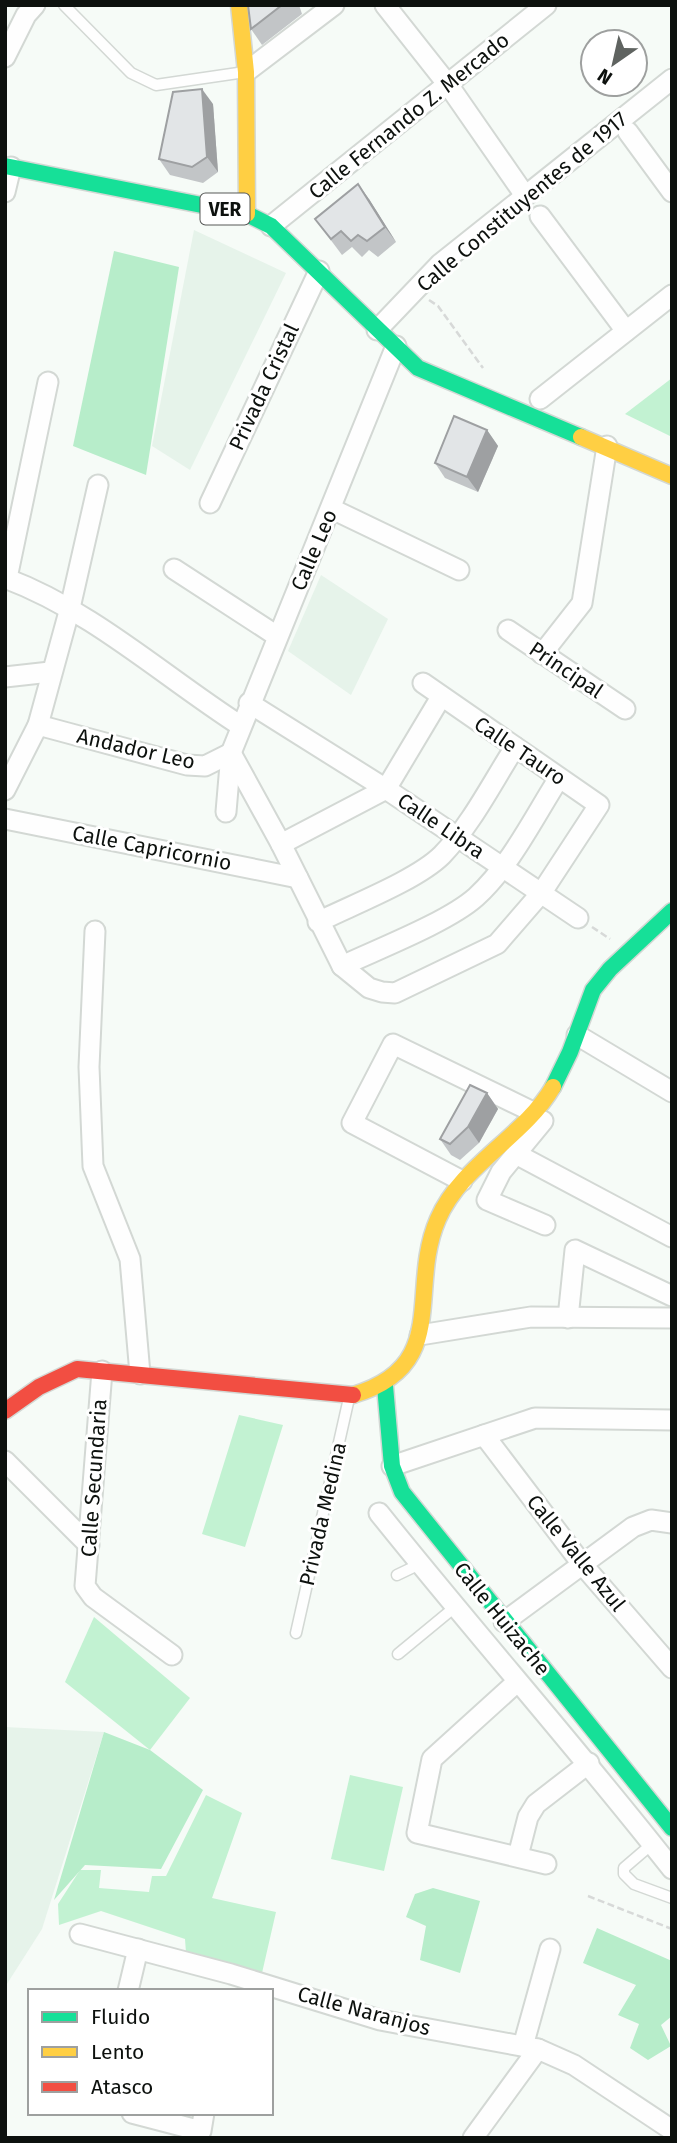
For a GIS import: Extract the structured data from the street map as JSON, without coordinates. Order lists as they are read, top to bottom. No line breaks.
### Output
{"streets":{"main road":["VER","Calle Huizache"],"street":["Calle Fernando Z. Mercado","Calle Constituyentes de 1917","Privada Cristal","Calle Leo","Principal","Andador Leo","Calle Tauro","Calle Libra","Calle Capricornio","Calle Secundaria","Calle Valle Azul","Calle Naranjos"],"lane":["Privada Medina"]},"crossings":[["Calle Fernando Z. Mercado","VER"],["Calle Constituyentes de 1917","VER"],["VER","Privada Cristal"],["VER","Calle Leo"],["Calle Leo","Andador Leo"],["Calle Leo","Calle Libra"],["Calle Tauro","Calle Libra"]],"legend":["Fluido","Lento","Atasco"],"north":"bottom left"}
